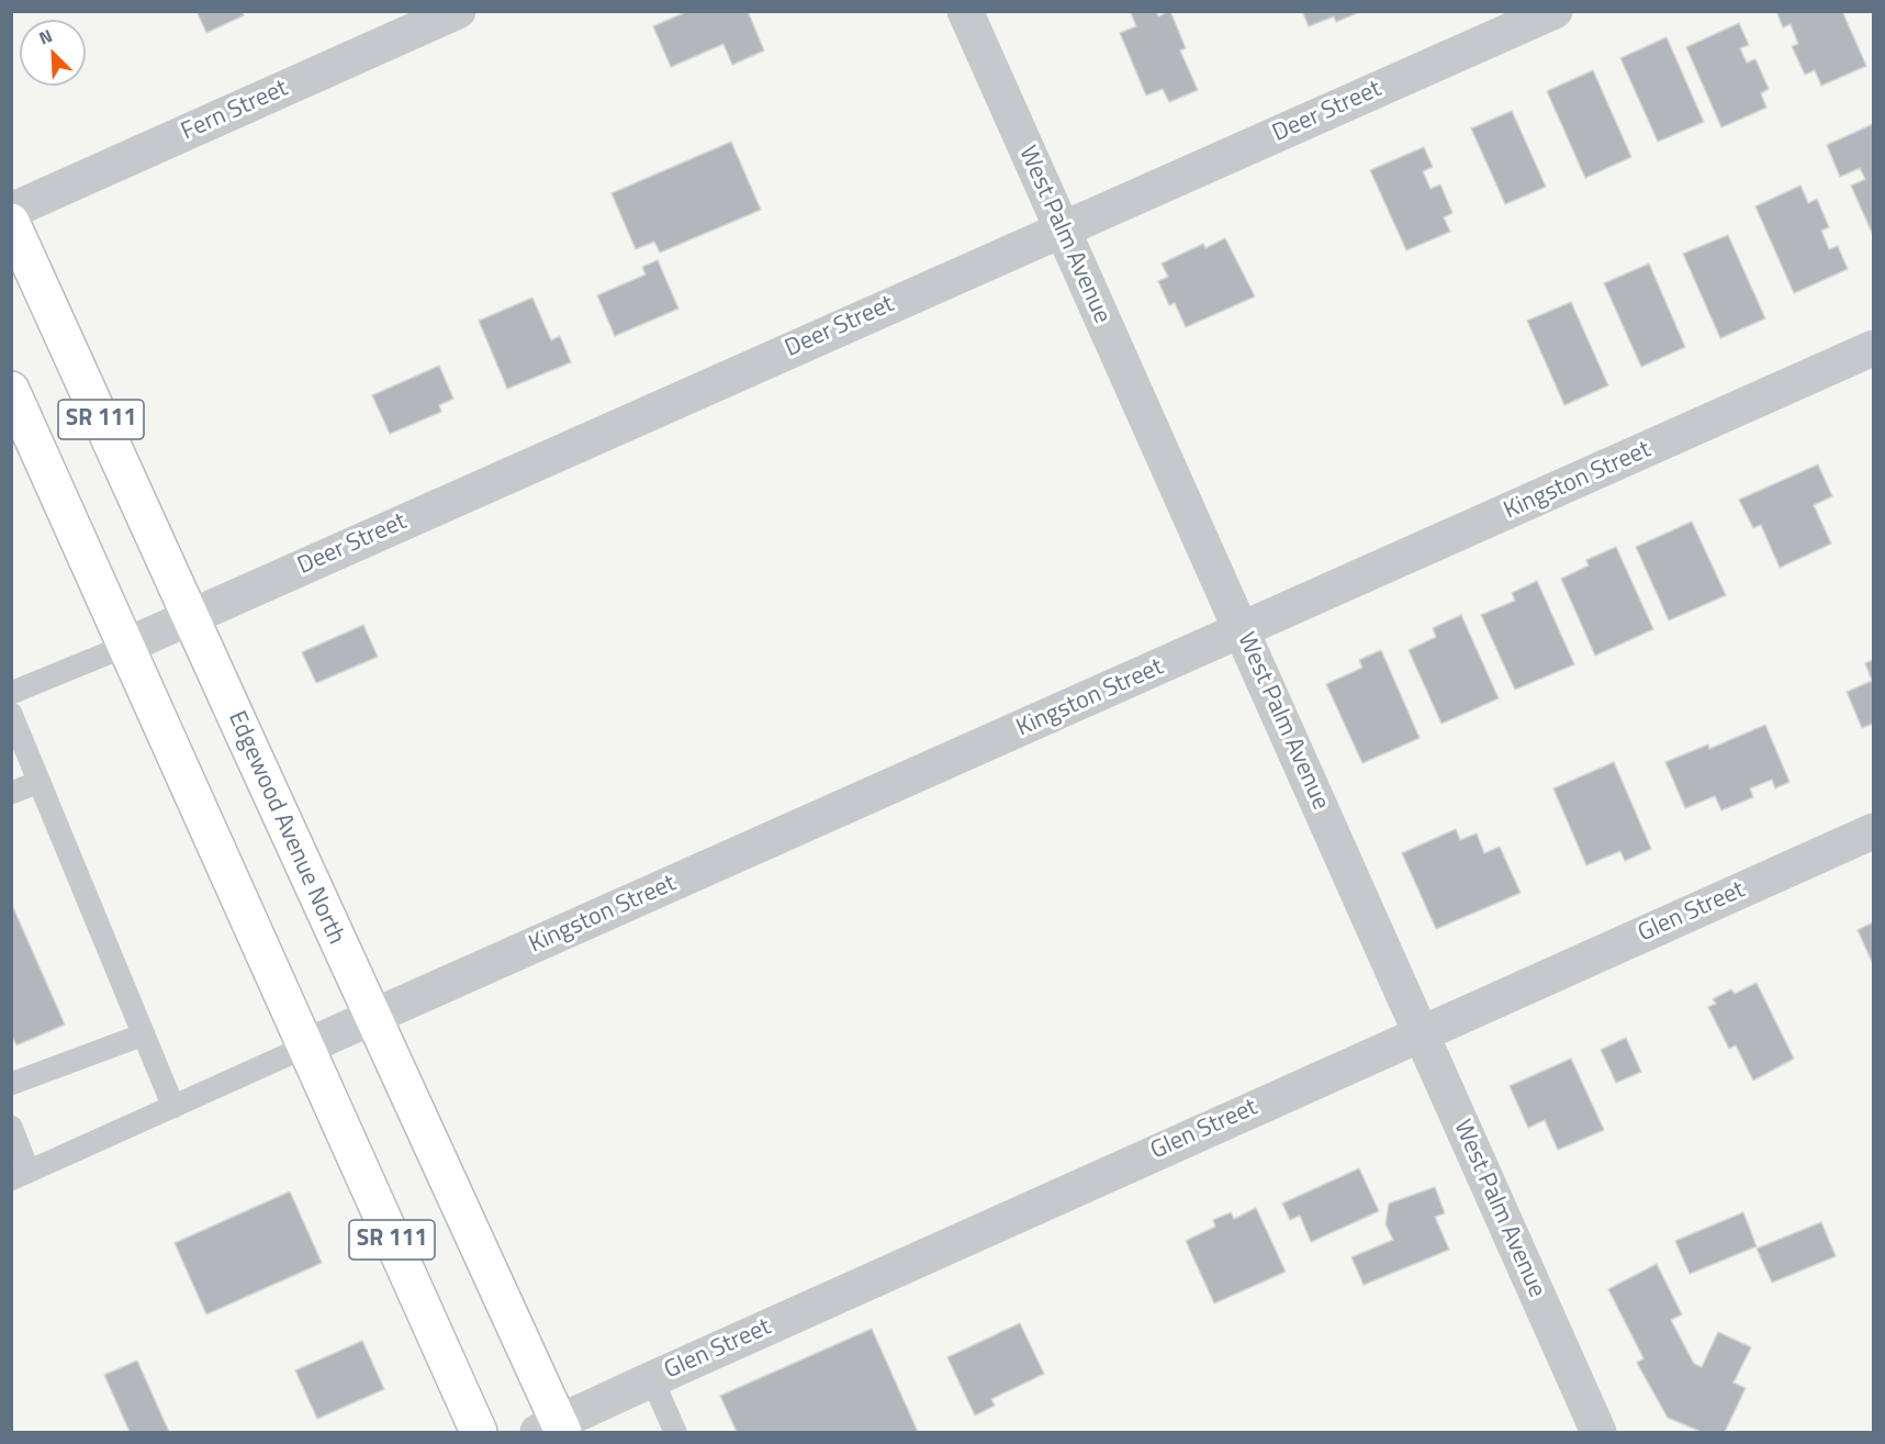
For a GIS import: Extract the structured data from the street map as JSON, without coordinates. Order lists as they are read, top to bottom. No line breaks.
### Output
{"streets":{"main road":["SR 111","Edgewood Avenue North"],"street":["Fern Street","Deer Street","West Palm Avenue","Kingston Street","Glen Street"]},"crossings":[["Deer Street","West Palm Avenue"],["Deer Street","SR 111"],["Deer Street","Edgewood Avenue North"],["West Palm Avenue","Kingston Street"],["West Palm Avenue","Glen Street"],["SR 111","Kingston Street"],["Kingston Street","Edgewood Avenue North"],["Edgewood Avenue North","Glen Street"]],"north":"top left"}
